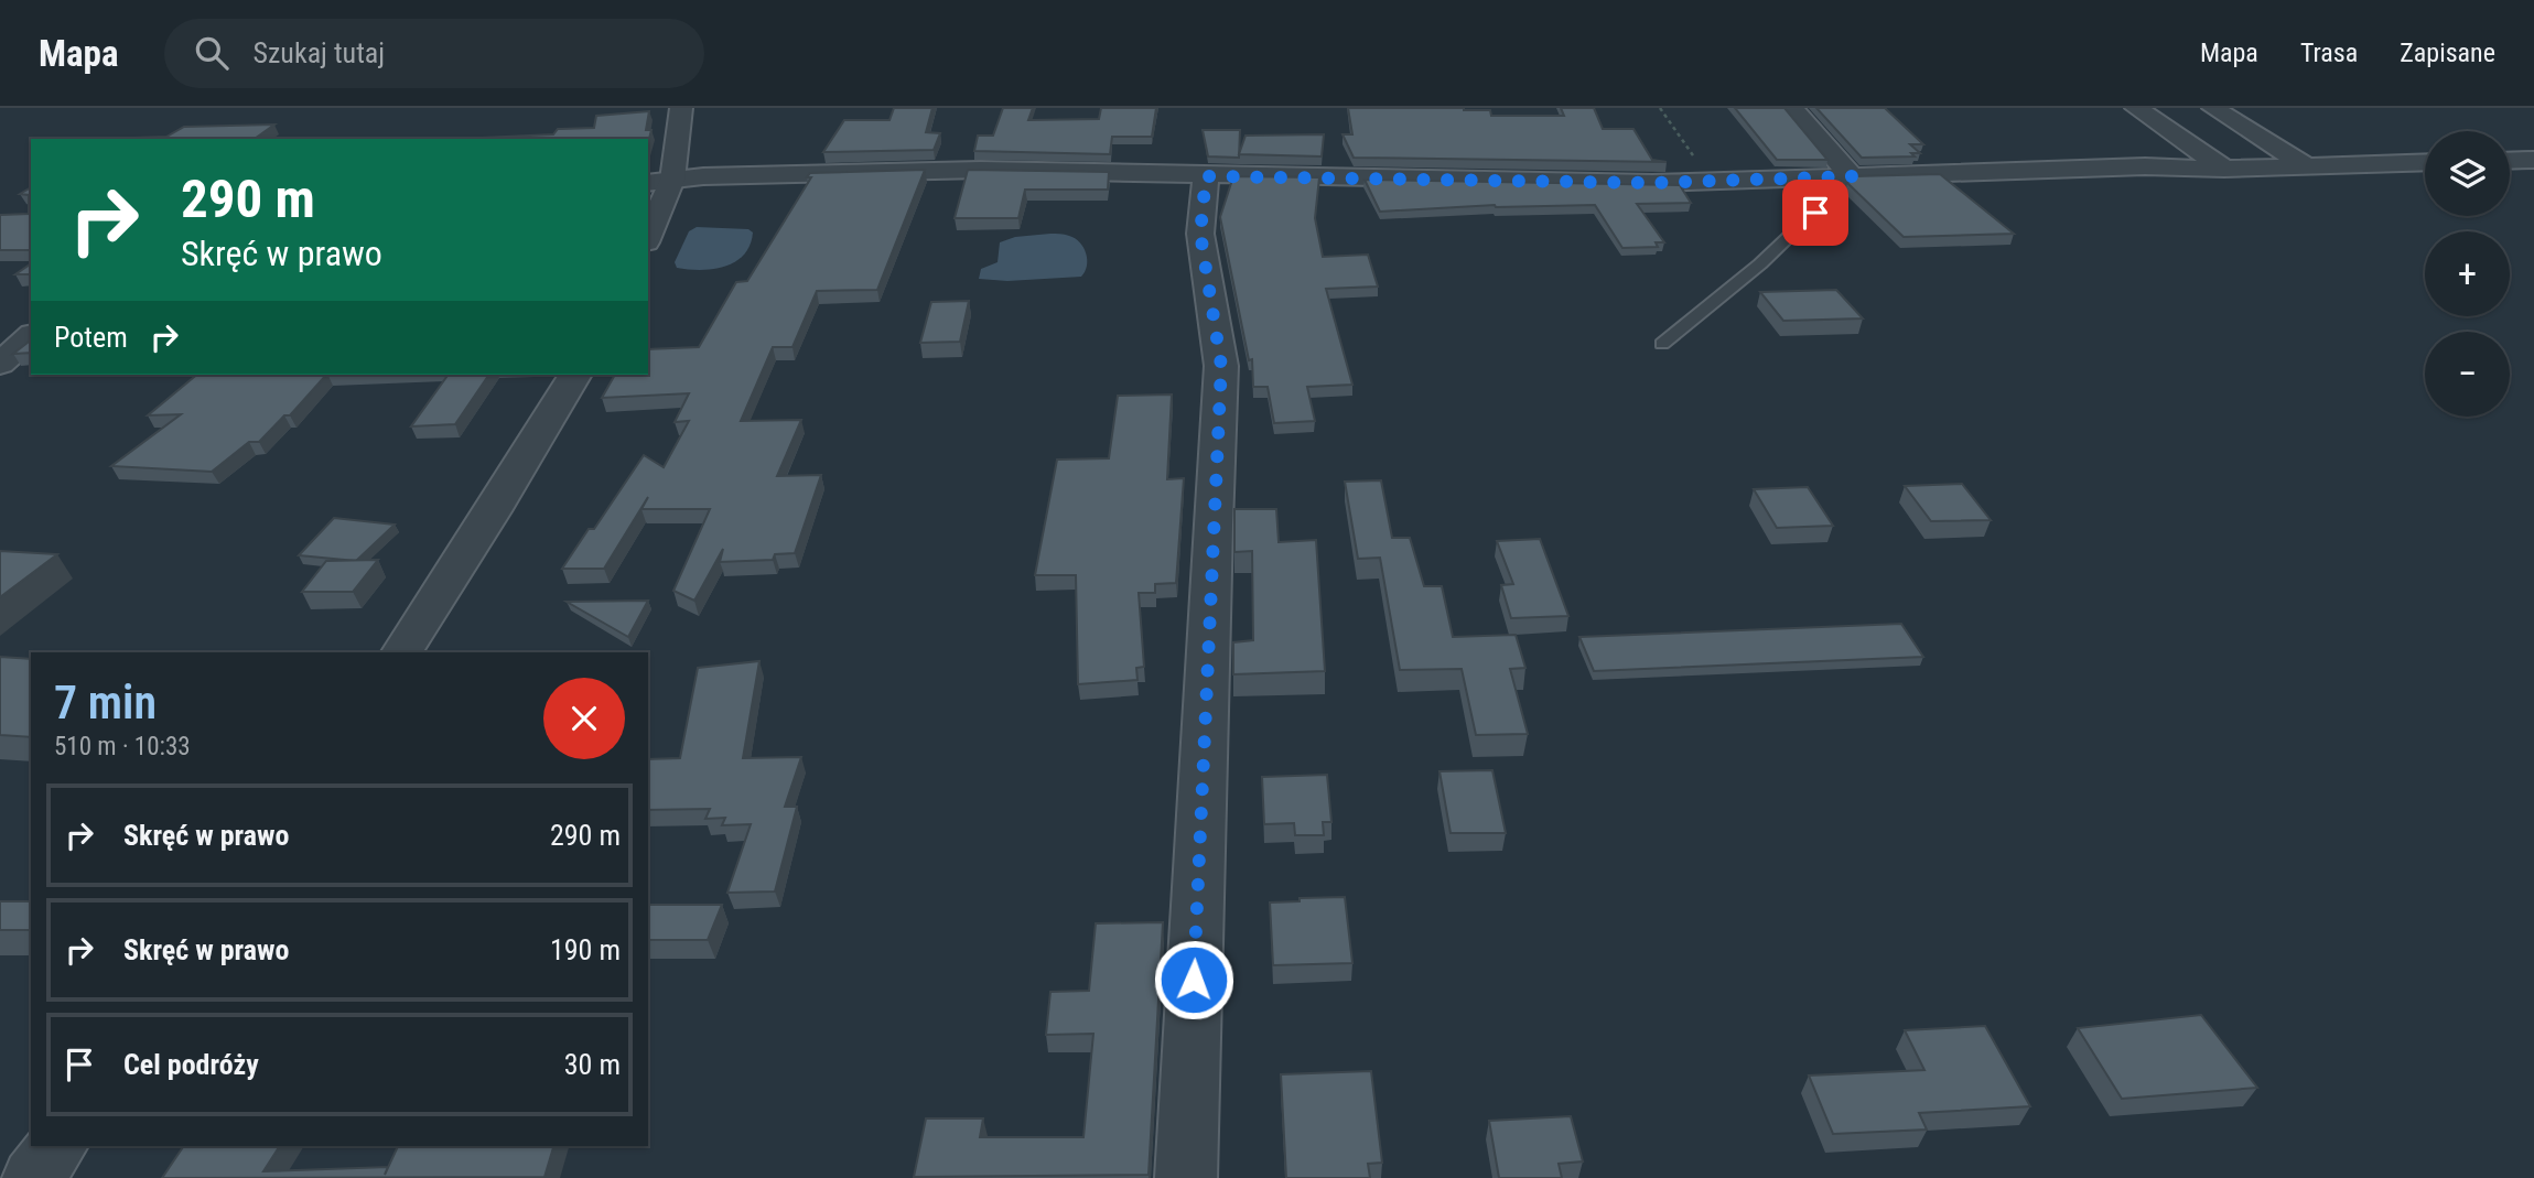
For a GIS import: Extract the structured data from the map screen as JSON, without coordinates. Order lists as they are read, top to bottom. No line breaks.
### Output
{"page":{"header":"Mapa","search":"Szukaj tutaj","nav":["Mapa","Trasa","Zapisane"],"map_buttons":["+","−"],"turn":["290 m","Skręć w prawo"],"then":"Potem","heading":["7 min","510 m · 10:33"],"list":[{"name":"Skręć w prawo","value":"290 m"},{"name":"Skręć w prawo","value":"190 m"},{"name":"Cel podróży","value":"30 m"}]}}
